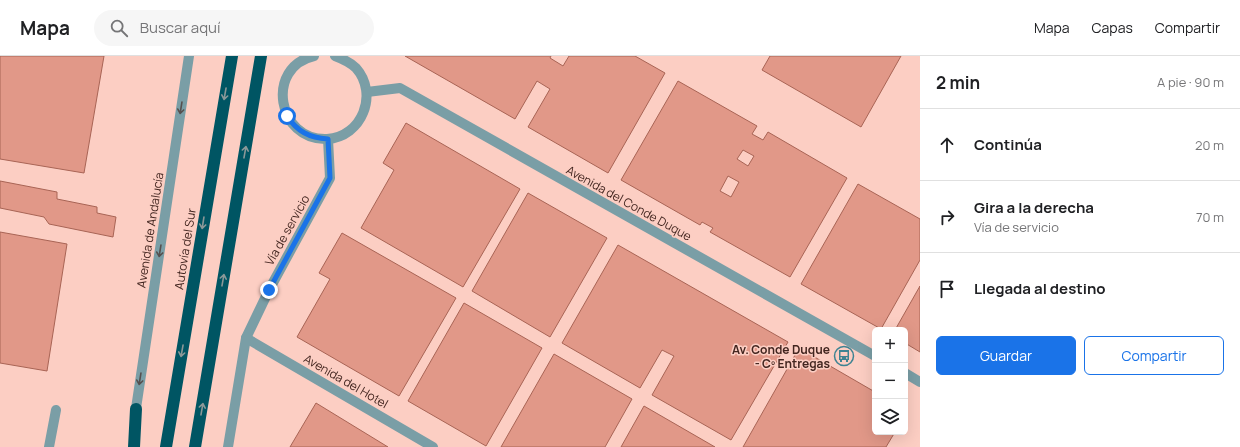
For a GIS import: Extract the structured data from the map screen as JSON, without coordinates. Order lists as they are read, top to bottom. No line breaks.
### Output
{"streets":{"highway":["Autovía del Sur"],"street":["Avenida del Conde Duque","Avenida de Andalucía","Vía de servicio","Avenida del Hotel"]},"crossings":[["Vía de servicio","Avenida del Hotel"]],"one_way":["Avenida de Andalucía"],"places":{"bus stop":["Av. Conde Duque - Cº Entregas"]},"page":{"header":"Mapa","search":"Buscar aquí","nav":["Mapa","Capas","Compartir"],"heading":["2 min","A pie · 90 m"],"list":[["Continúa","20 m"],["Gira a la derecha","Vía de servicio","70 m"],"Llegada al destino"],"buttons":["Guardar","Compartir"],"map_buttons":["+","−"]}}
